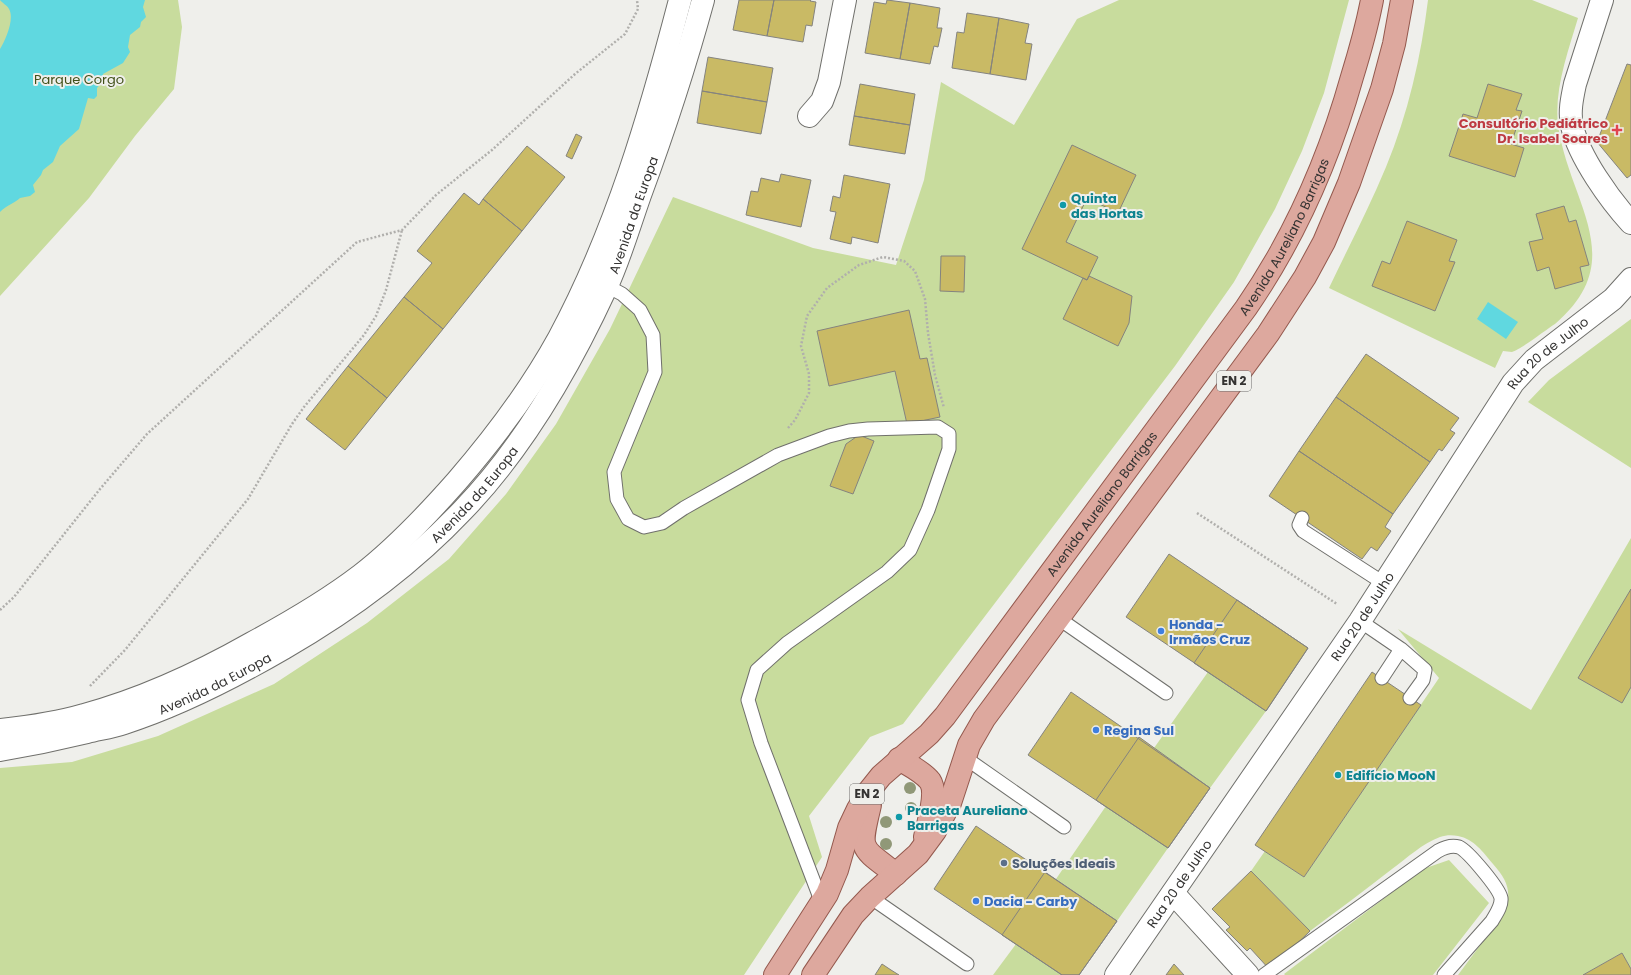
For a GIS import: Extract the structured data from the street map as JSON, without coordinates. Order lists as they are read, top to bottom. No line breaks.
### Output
{"streets":{"main road":["Avenida da Europa","Avenida Aureliano Barrigas","Rua 20 de Julho","EN 2"]},"parks":["Parque Corgo"],"places":{"health":["Consultório Pediátrico Dr. Isabel Soares"],"other":["Quinta das Hortas","Honda - Irmãos Cruz","Regina Sul","Edifício MooN","Praceta Aureliano Barrigas","Soluções Ideais","Dacia - Carby"]}}
